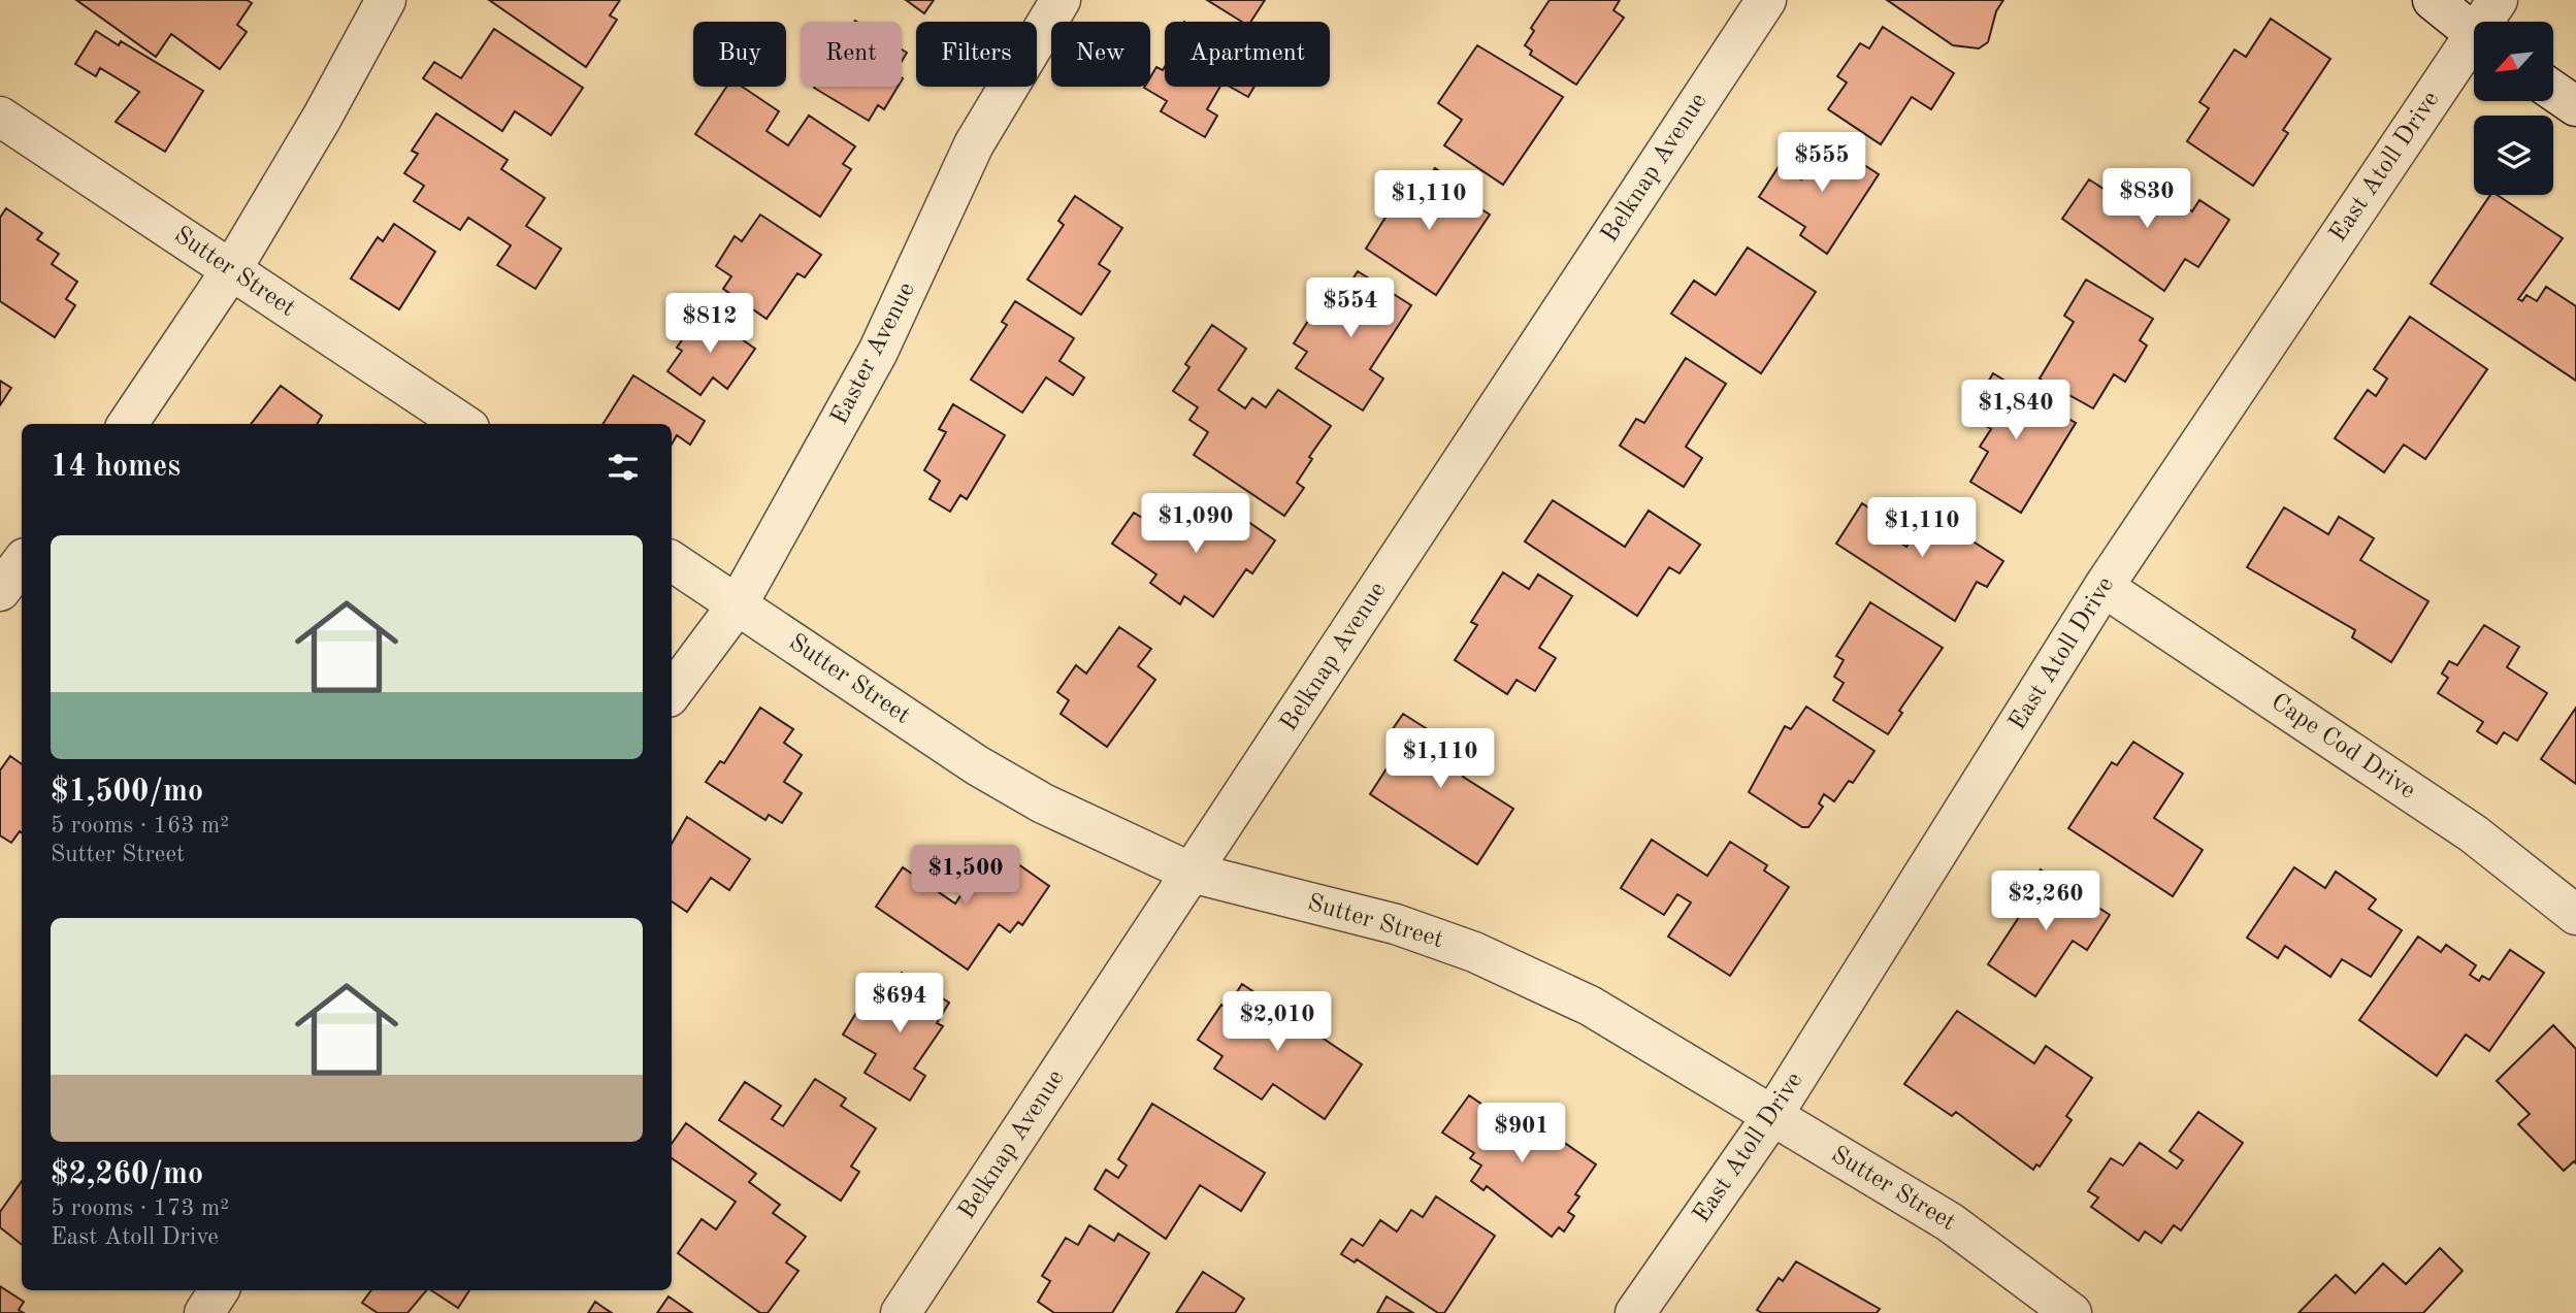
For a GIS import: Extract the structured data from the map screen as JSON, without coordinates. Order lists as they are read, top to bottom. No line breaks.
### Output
{"streets":{"street":["East Atoll Drive","Belknap Avenue","Sutter Street","Easter Avenue","Cape Cod Drive"]},"crossings":[["East Atoll Drive","Sutter Street"],["East Atoll Drive","Cape Cod Drive"],["Belknap Avenue","Sutter Street"],["Sutter Street","Easter Avenue"]],"north":"bottom left","page":{"chip":["Buy","Rent","Filters","New","Apartment"],"price":["$555","$830","$1,110","$554","$812","$1,840","$1,090","$1,110","$1,110","$1,500","$2,260","$694","$2,010","$901"],"heading":"14 homes","list":[{"name":"$1,500/mo","note":"5 rooms · 163 m² · Sutter Street"},{"name":"$2,260/mo","note":"5 rooms · 173 m² · East Atoll Drive"}]}}
